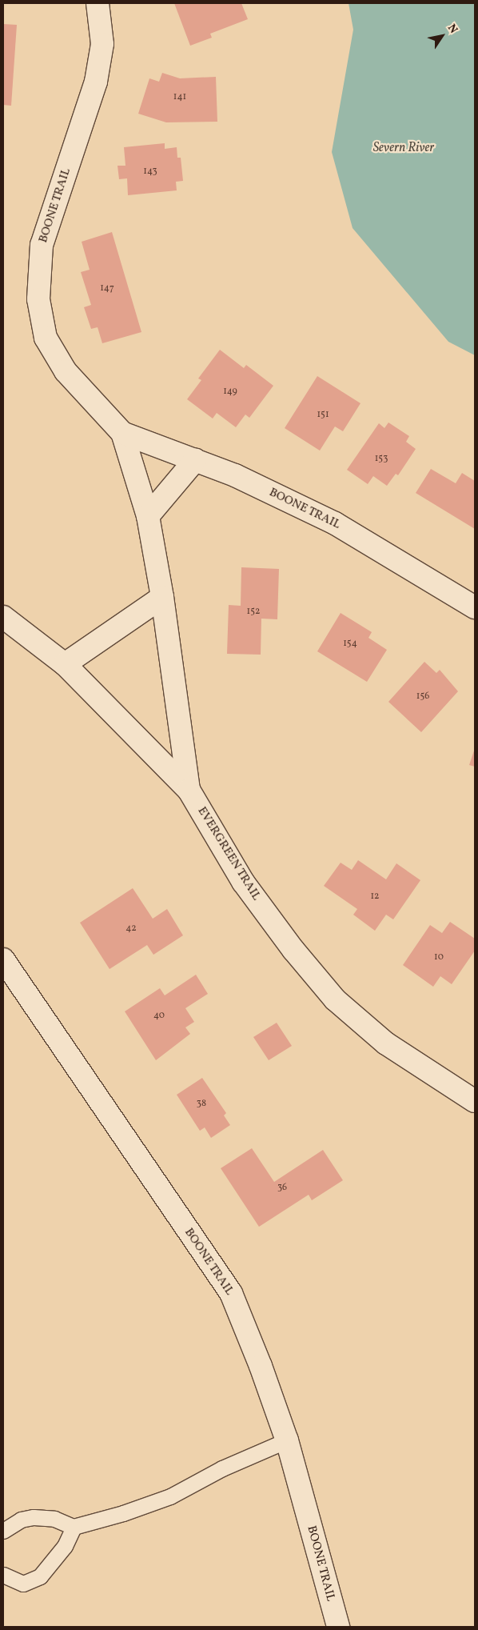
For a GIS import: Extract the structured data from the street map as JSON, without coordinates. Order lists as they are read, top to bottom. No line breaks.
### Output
{"streets":{"street":["BOONE TRAIL","EVERGREEN TRAIL"]},"crossings":[["BOONE TRAIL","EVERGREEN TRAIL"]],"water":["Severn River"],"house_numbers":["141","143","147","149","151","153","152","154","156","12","42","10","40","38","36"],"north":"top right"}
